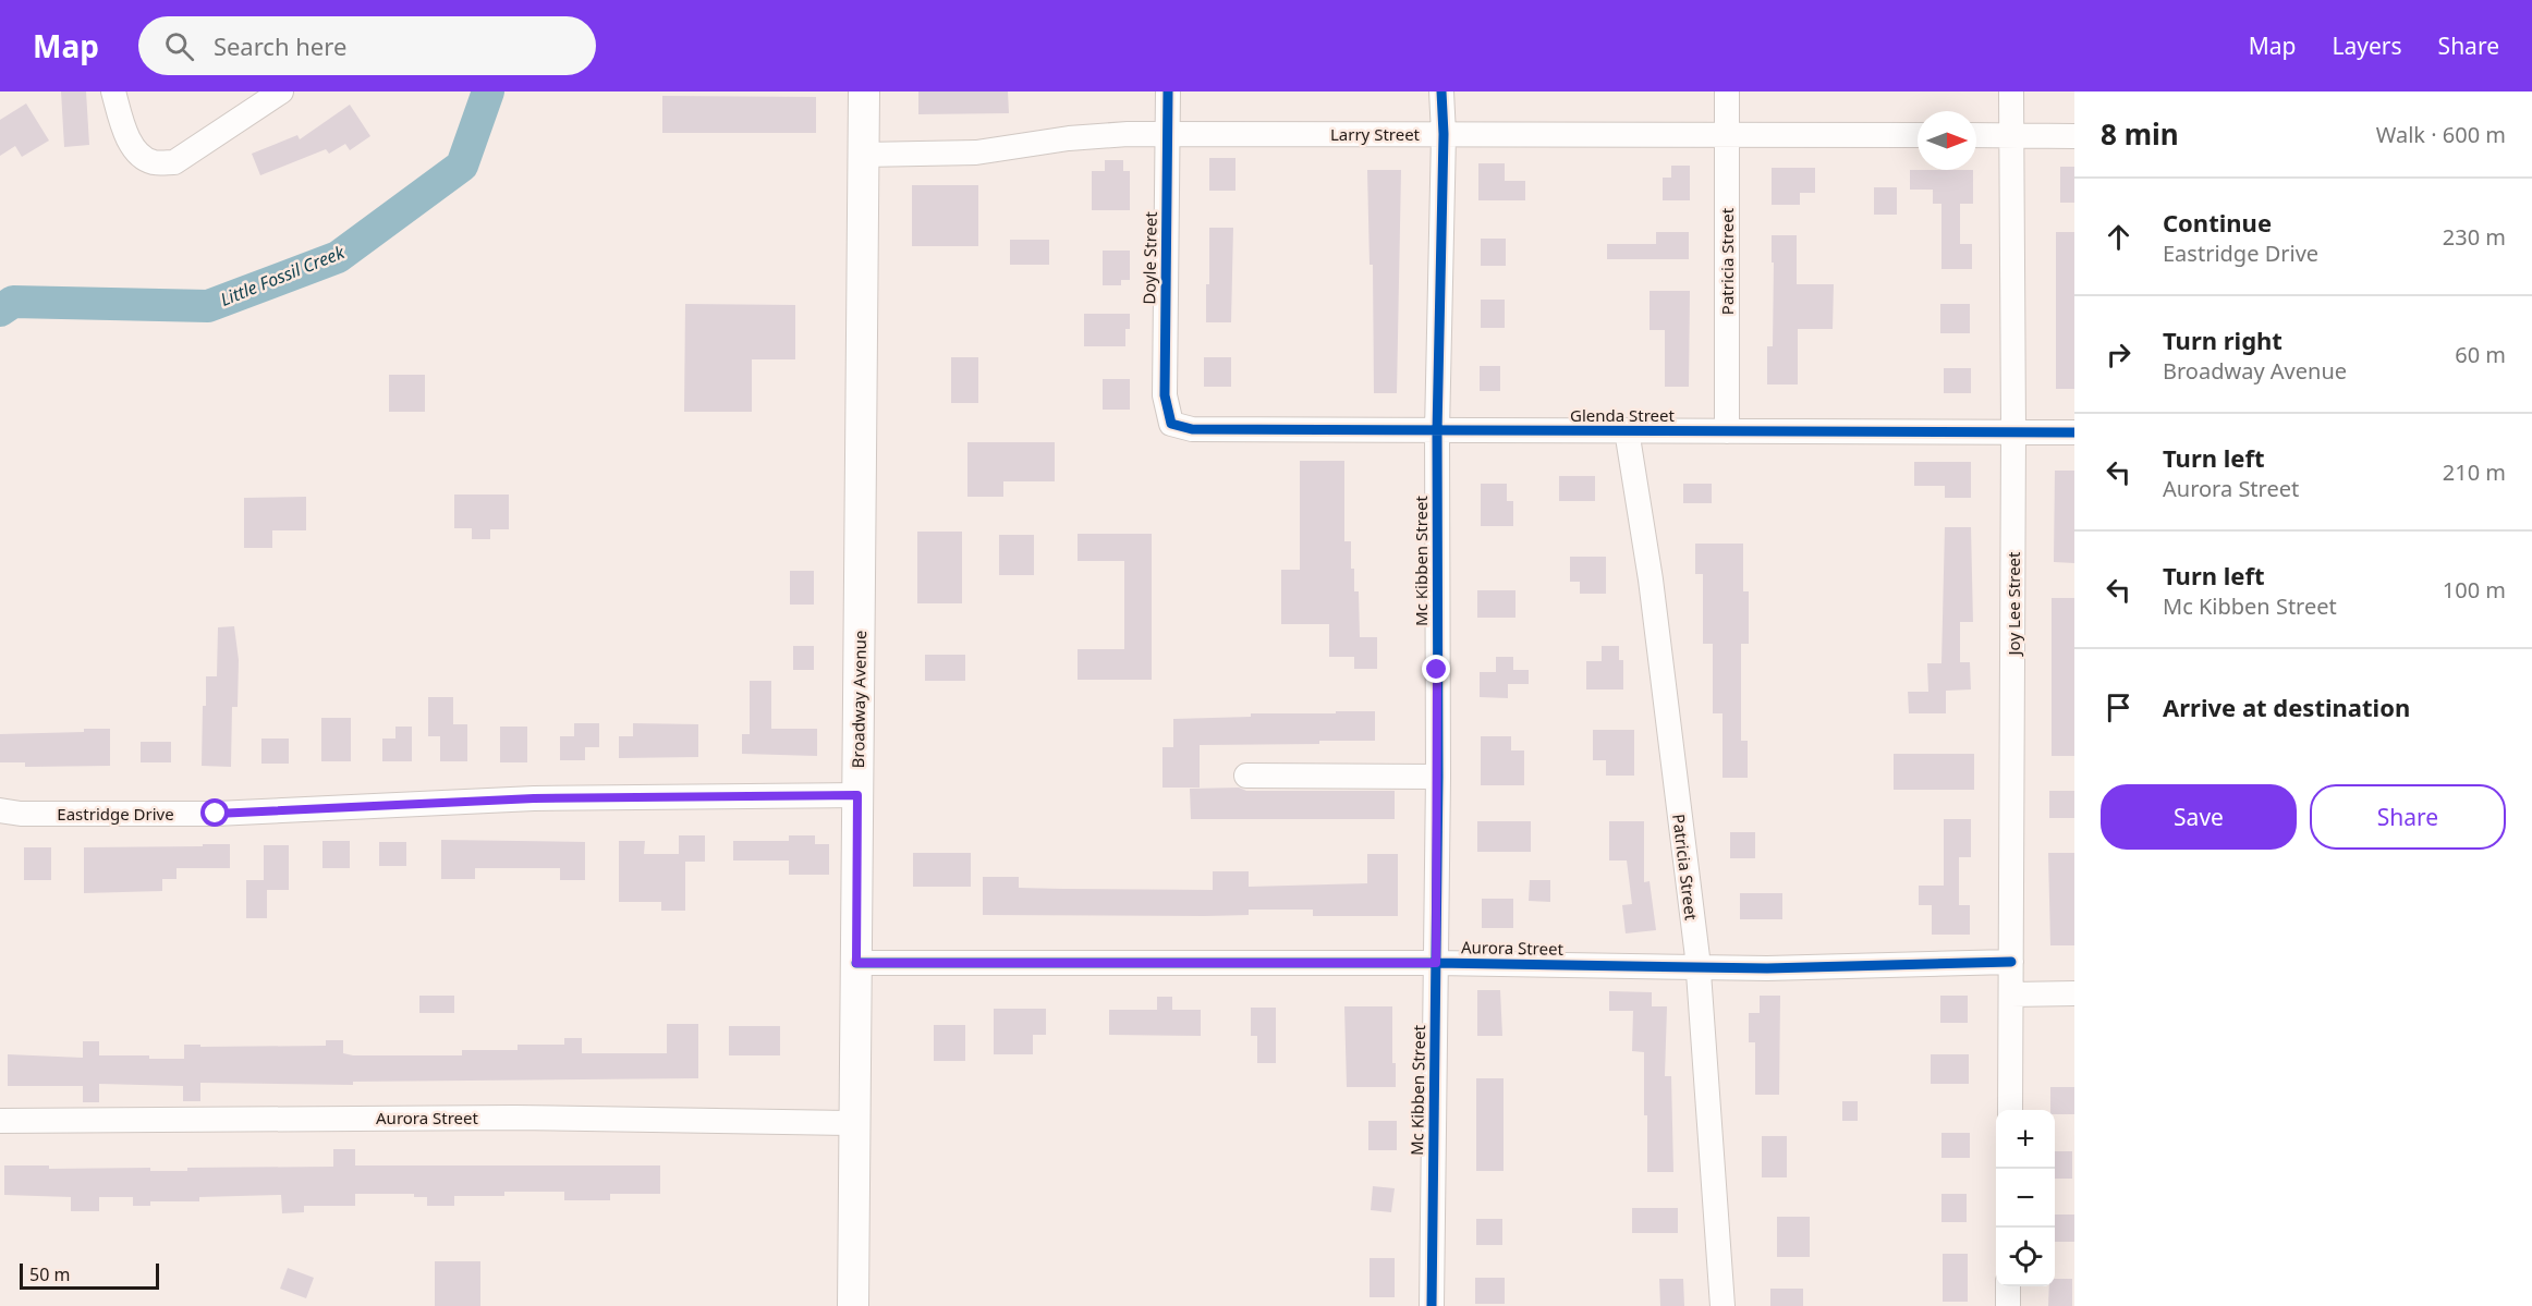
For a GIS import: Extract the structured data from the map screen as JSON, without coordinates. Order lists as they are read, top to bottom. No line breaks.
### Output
{"streets":{"main road":["Broadway Avenue"],"street":["Larry Street","Doyle Street","Patricia Street","Glenda Street","Mc Kibben Street","Joy Lee Street","Eastridge Drive","Aurora Street"]},"crossings":[["Larry Street","Doyle Street"],["Larry Street","Patricia Street"],["Larry Street","Mc Kibben Street"],["Larry Street","Broadway Avenue"],["Doyle Street","Glenda Street"],["Patricia Street","Glenda Street"],["Patricia Street","Aurora Street"],["Glenda Street","Mc Kibben Street"],["Glenda Street","Joy Lee Street"],["Mc Kibben Street","Aurora Street"],["Joy Lee Street","Aurora Street"],["Broadway Avenue","Eastridge Drive"],["Broadway Avenue","Aurora Street"]],"water":["Little Fossil Creek"],"scale_bar":"50 m","north":"right","page":{"header":"Map","search":"Search here","nav":["Map","Layers","Share"],"heading":["8 min","Walk · 600 m"],"list":[["Continue","Eastridge Drive","230 m"],["Turn right","Broadway Avenue","60 m"],["Turn left","Aurora Street","210 m"],["Turn left","Mc Kibben Street","100 m"],"Arrive at destination"],"buttons":["Save","Share"],"map_buttons":["+","−"],"scale":"50 m"}}
